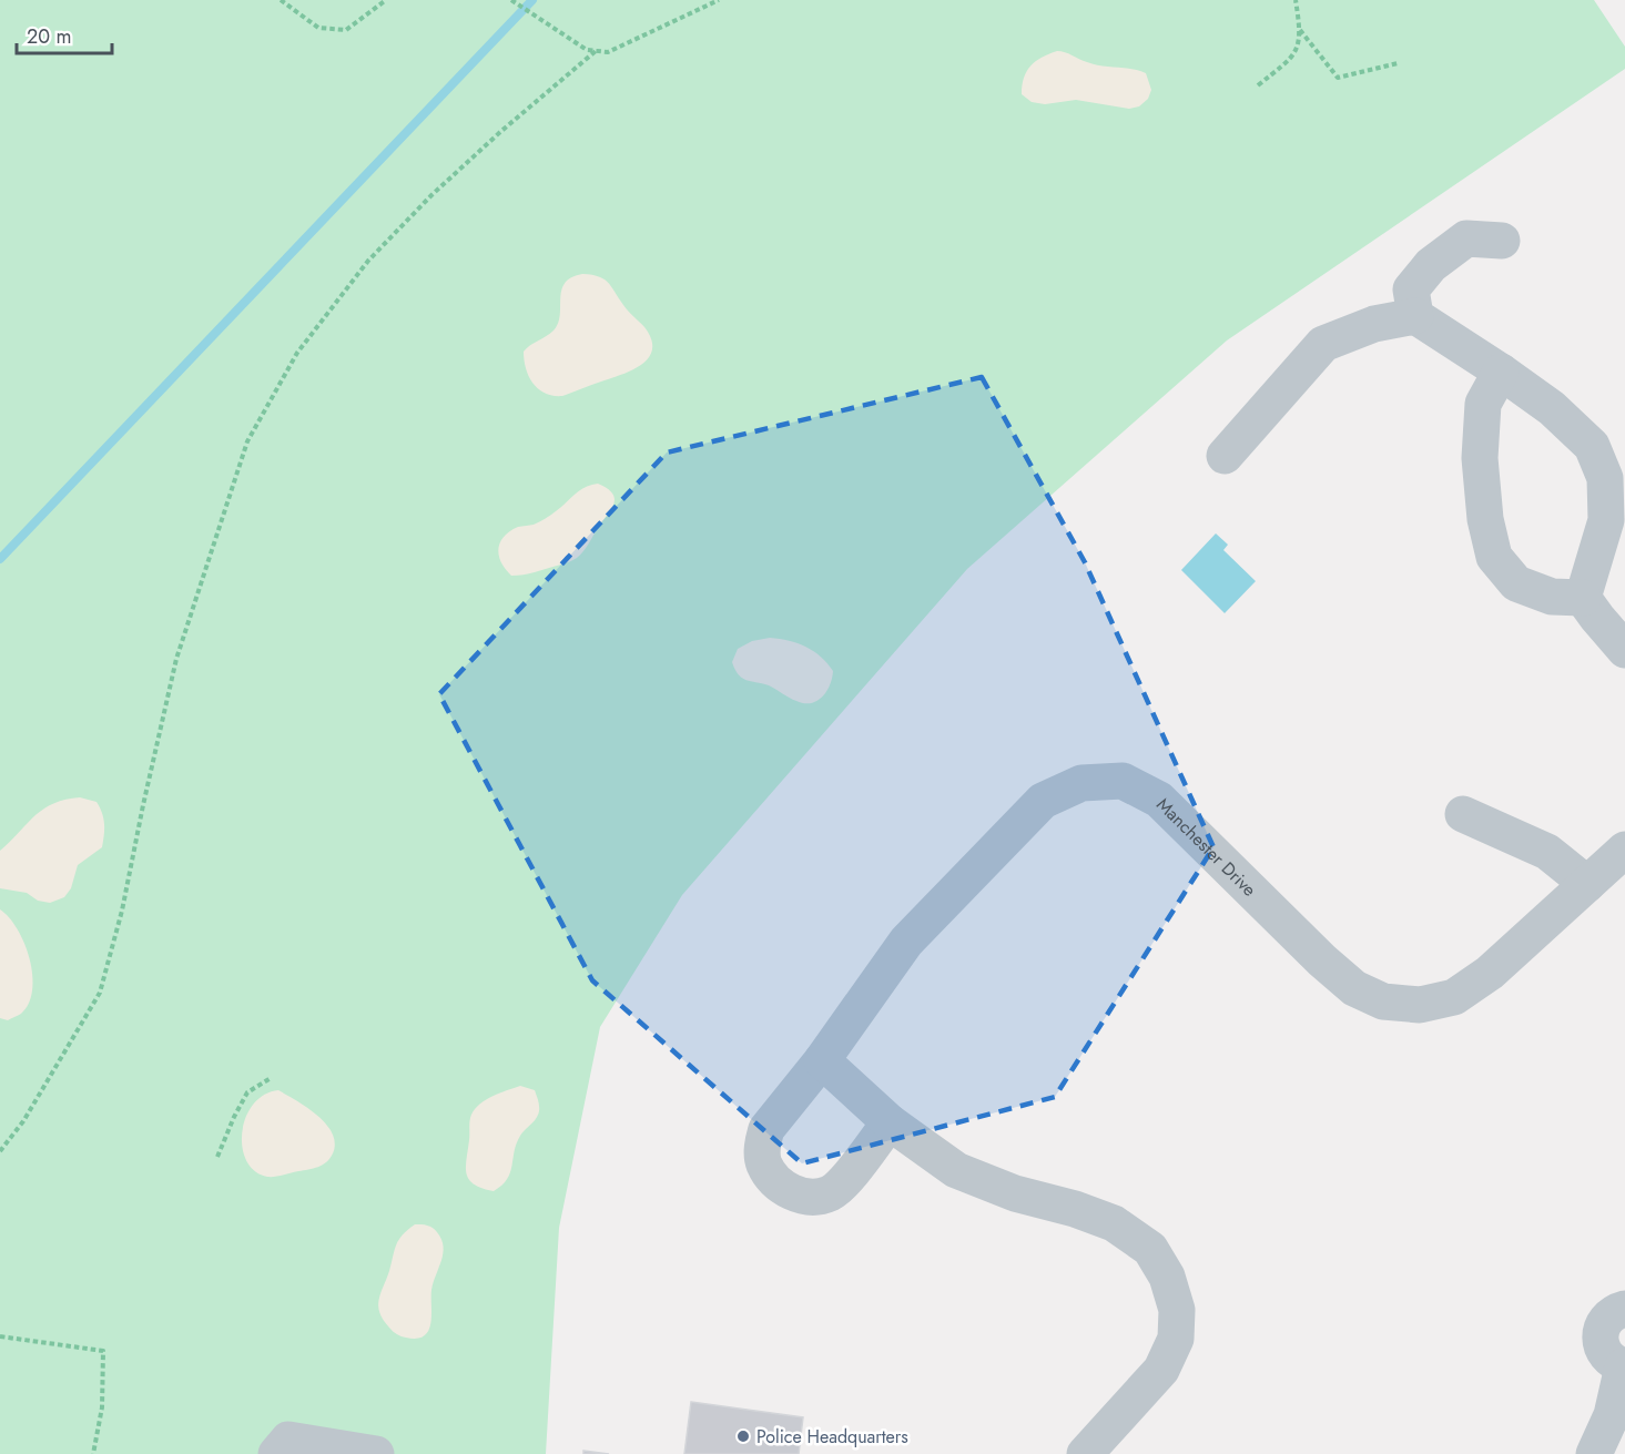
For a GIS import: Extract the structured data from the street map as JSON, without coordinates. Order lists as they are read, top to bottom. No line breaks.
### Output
{"streets":{"street":["Manchester Drive"]},"places":["Police Headquarters"],"scale_bar":"20 m"}
